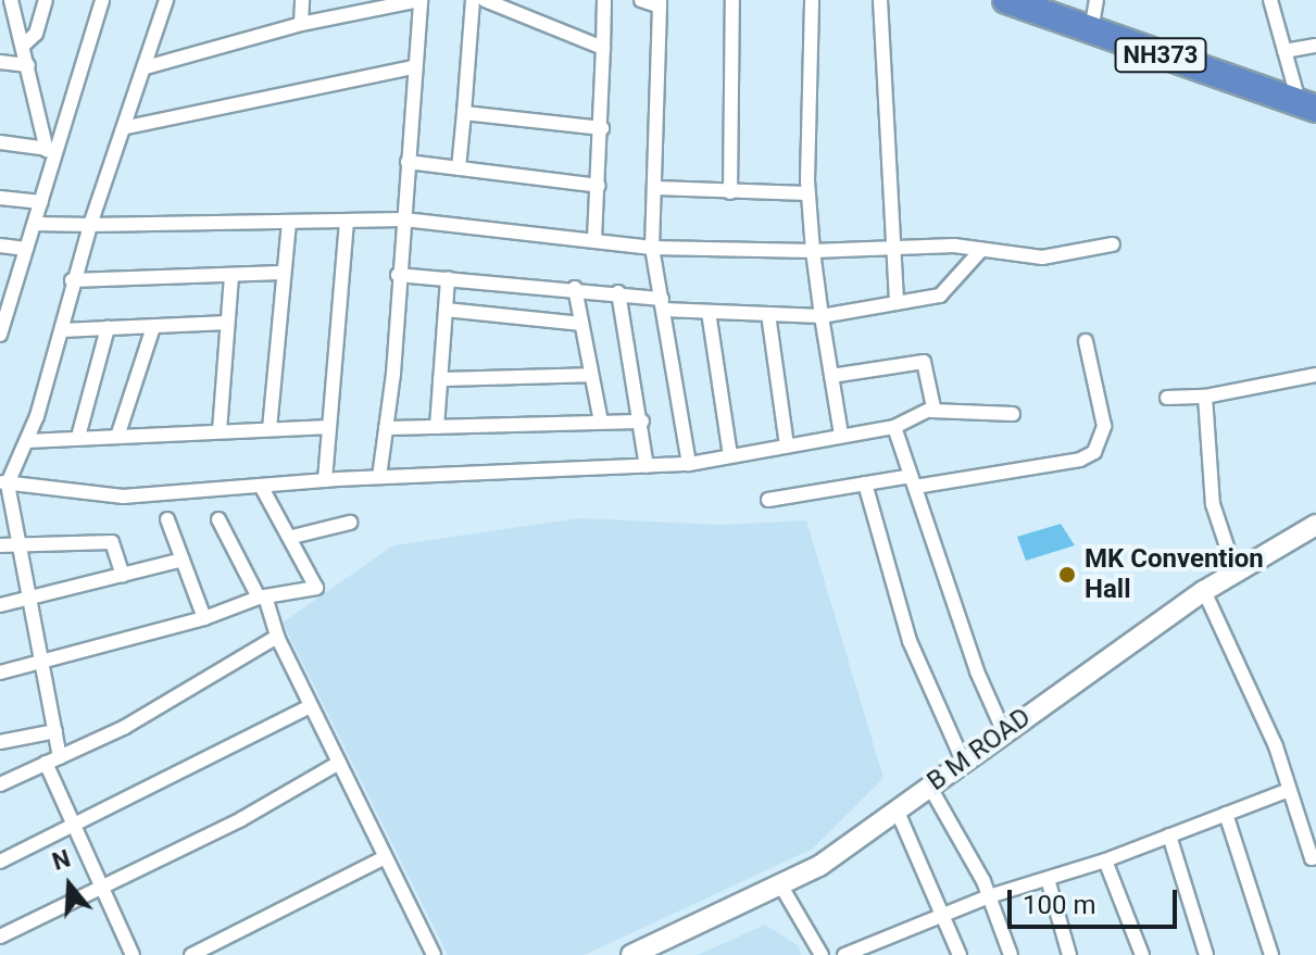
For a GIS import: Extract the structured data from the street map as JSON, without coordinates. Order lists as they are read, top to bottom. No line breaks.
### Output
{"streets":{"highway":["NH373"],"street":["B M ROAD"]},"places":["MK Convention Hall"],"scale_bar":"100 m","north":"top"}
